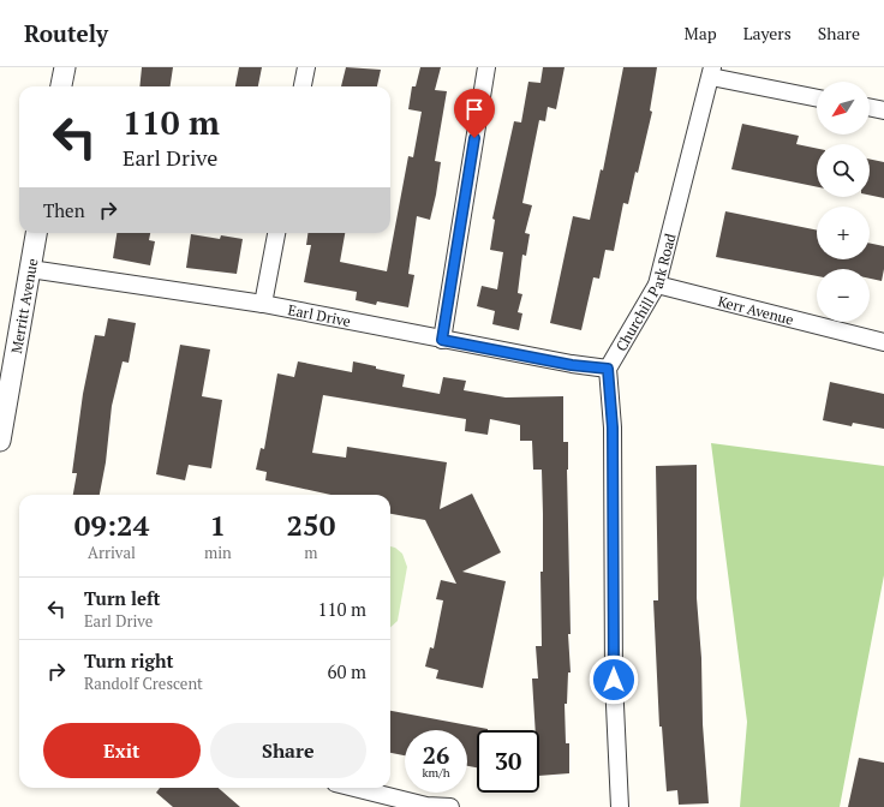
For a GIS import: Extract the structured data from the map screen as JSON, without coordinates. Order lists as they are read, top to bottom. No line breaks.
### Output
{"streets":{"street":["Churchill Park Road","Merritt Avenue","Kerr Avenue","Earl Drive"]},"crossings":[["Churchill Park Road","Kerr Avenue"],["Churchill Park Road","Earl Drive"],["Merritt Avenue","Earl Drive"]],"north":"bottom left","page":{"header":"Routely","nav":["Map","Layers","Share"],"map_buttons":["+","−"],"turn":["110 m","Earl Drive"],"then":"Then","eta":["09:24","Arrival","1","min","250","m"],"list":[{"name":"Turn left","note":"Earl Drive","value":"110 m"},{"name":"Turn right","note":"Randolf Crescent","value":"60 m"}],"buttons":["Exit","Share"],"speed":"26 km/h","limit":"30"}}
